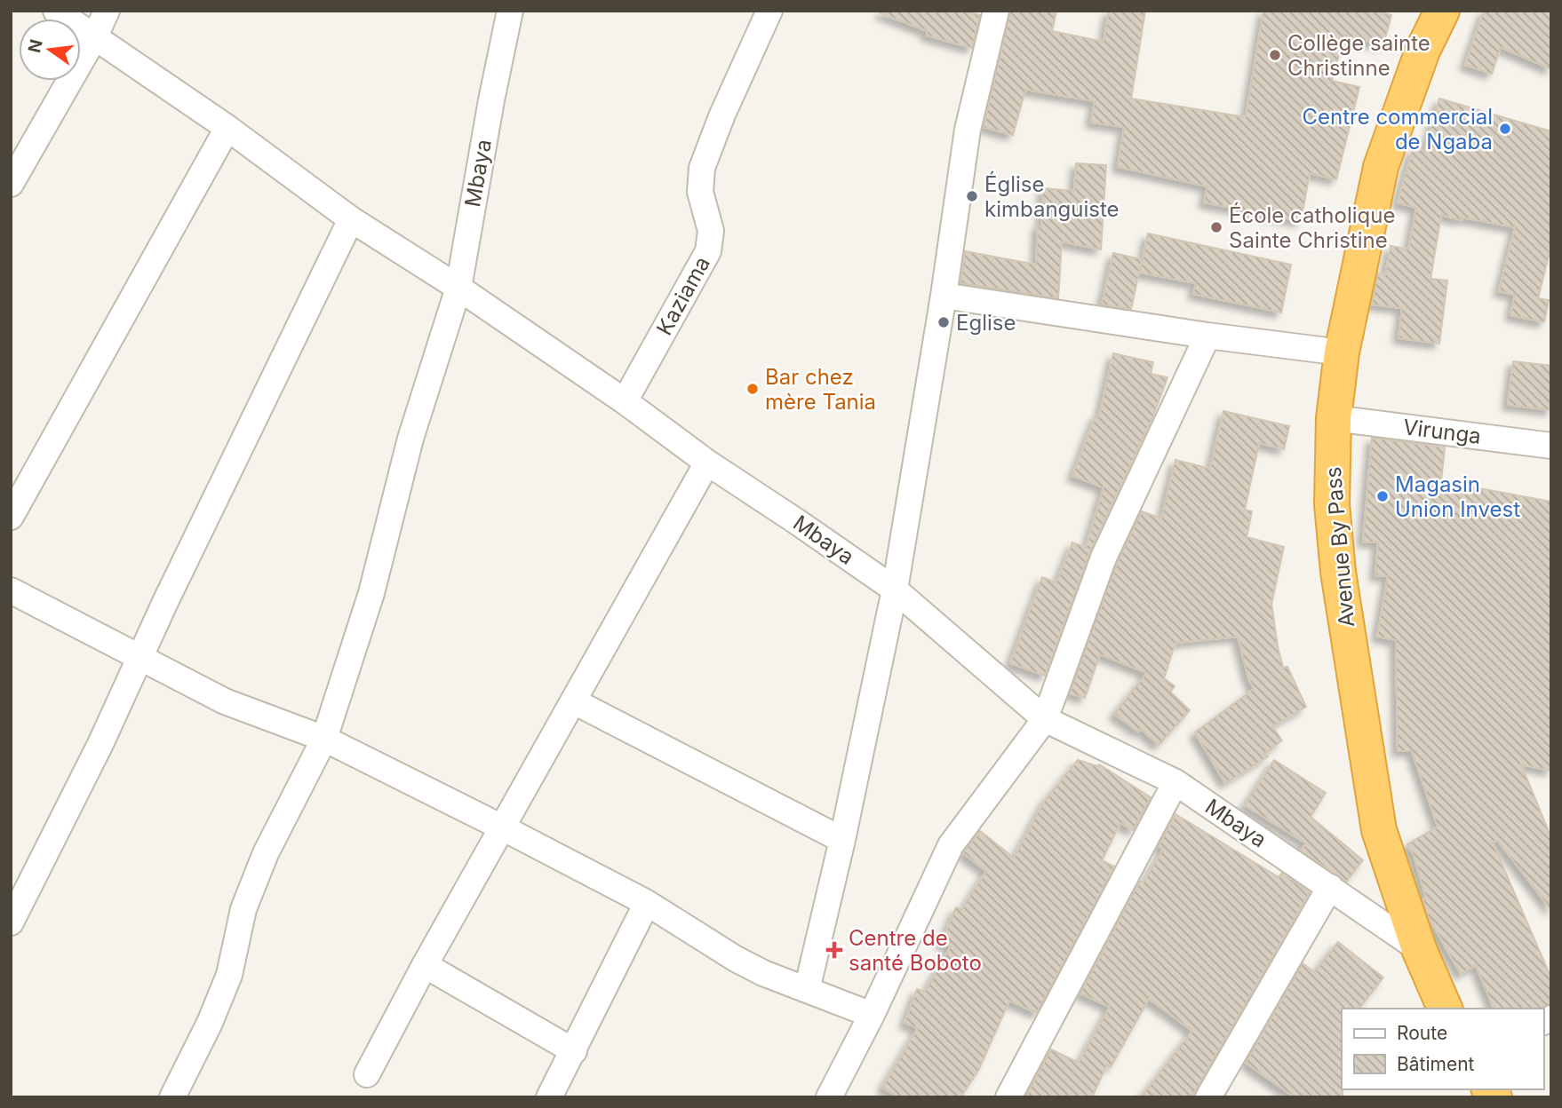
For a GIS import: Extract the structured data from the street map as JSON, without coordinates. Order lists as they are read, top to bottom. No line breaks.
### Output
{"streets":{"highway":["Avenue By Pass"],"street":["Mbaya","Kaziama","Virunga"]},"crossings":[["Mbaya","Kaziama"],["Mbaya","Avenue By Pass"],["Virunga","Avenue By Pass"]],"places":{"other":["Collège sainte Christinne","Centre commercial de Ngaba","Église kimbanguiste","École catholique Sainte Christine","Eglise","Bar chez mère Tania","Magasin Union Invest"],"health":["Centre de santé Boboto"]},"legend":["Route","Bâtiment"],"north":"left"}
